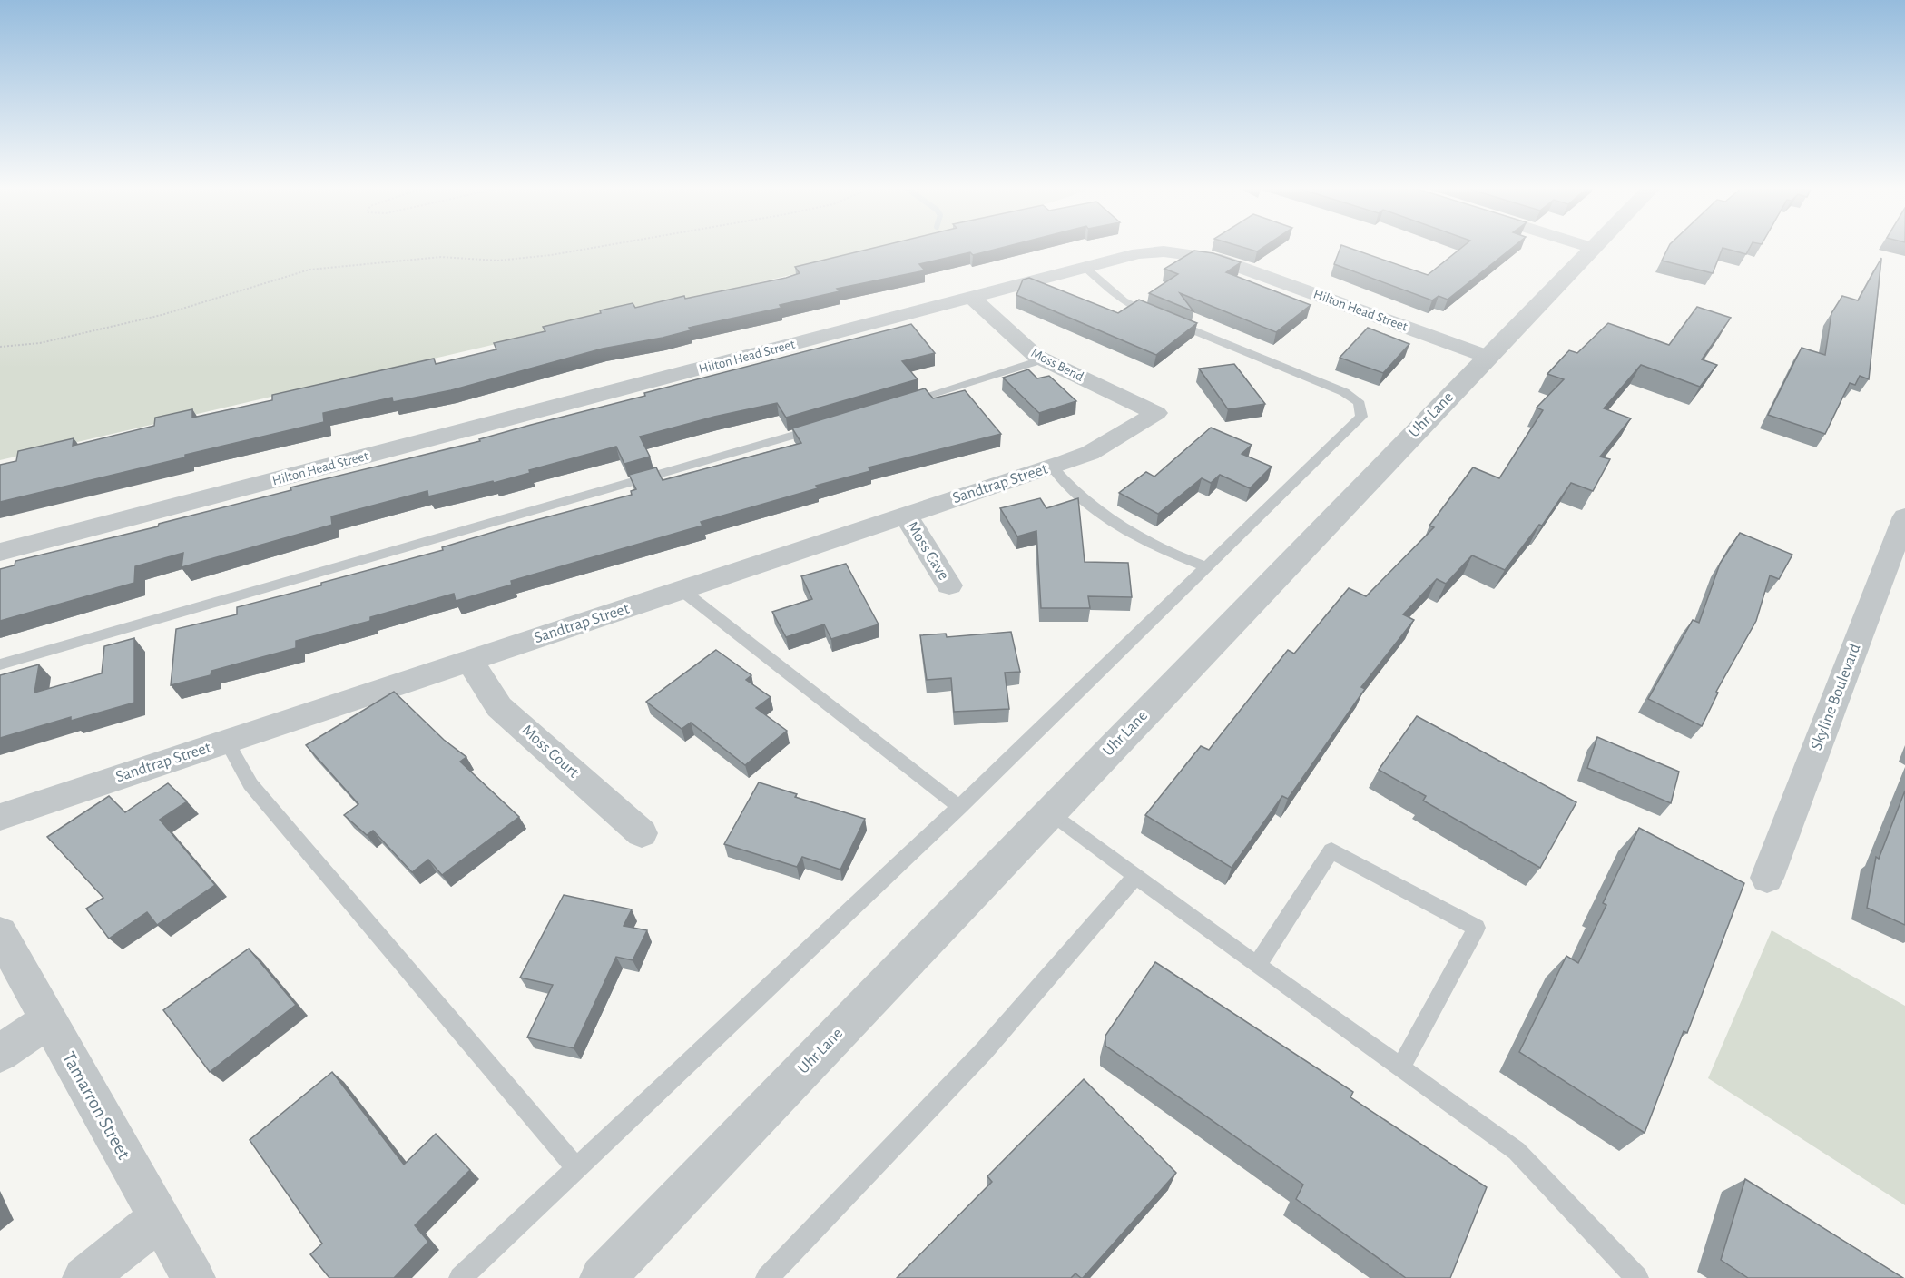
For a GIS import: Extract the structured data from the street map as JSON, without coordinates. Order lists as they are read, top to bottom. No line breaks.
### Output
{"streets":{"street":["Hilton Head Street","Moss Bend","Uhr Lane","Sandtrap Street","Moss Cave","Skyline Boulevard","Moss Court","Tamarron Street"]},"crossings":[["Hilton Head Street","Moss Bend"],["Hilton Head Street","Uhr Lane"],["Moss Bend","Sandtrap Street"],["Sandtrap Street","Moss Cave"],["Sandtrap Street","Moss Court"]]}
